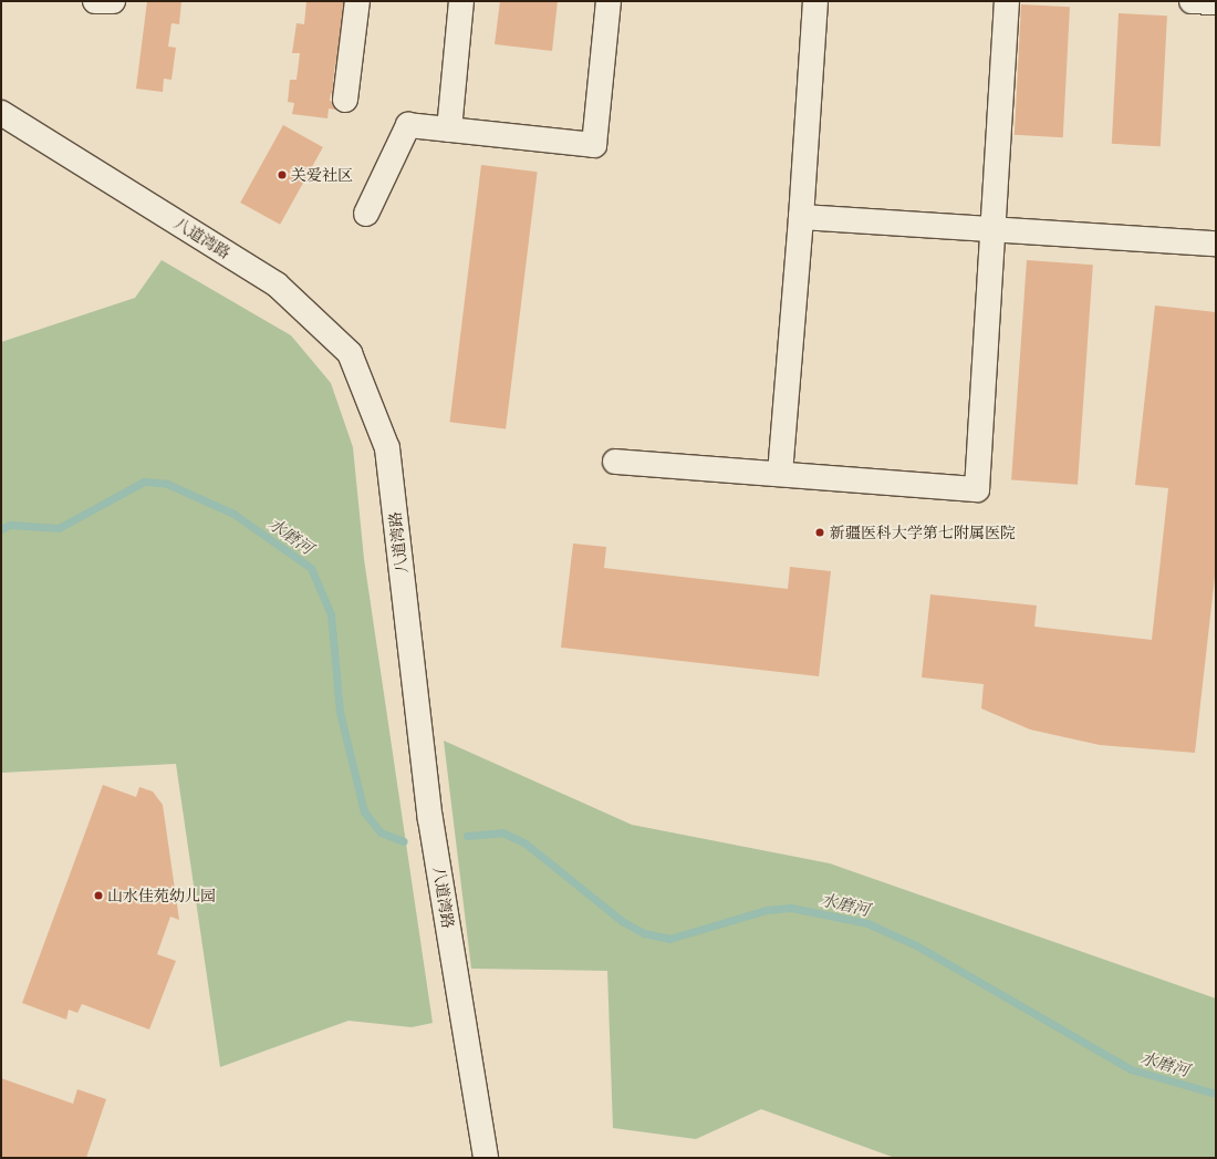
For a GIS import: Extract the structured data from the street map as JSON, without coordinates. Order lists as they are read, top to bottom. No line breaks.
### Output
{"streets":{"street":["八道湾路"]},"water":["水磨河"],"places":["关爱社区","新疆医科大学第七附属医院","山水佳苑幼儿园"]}
